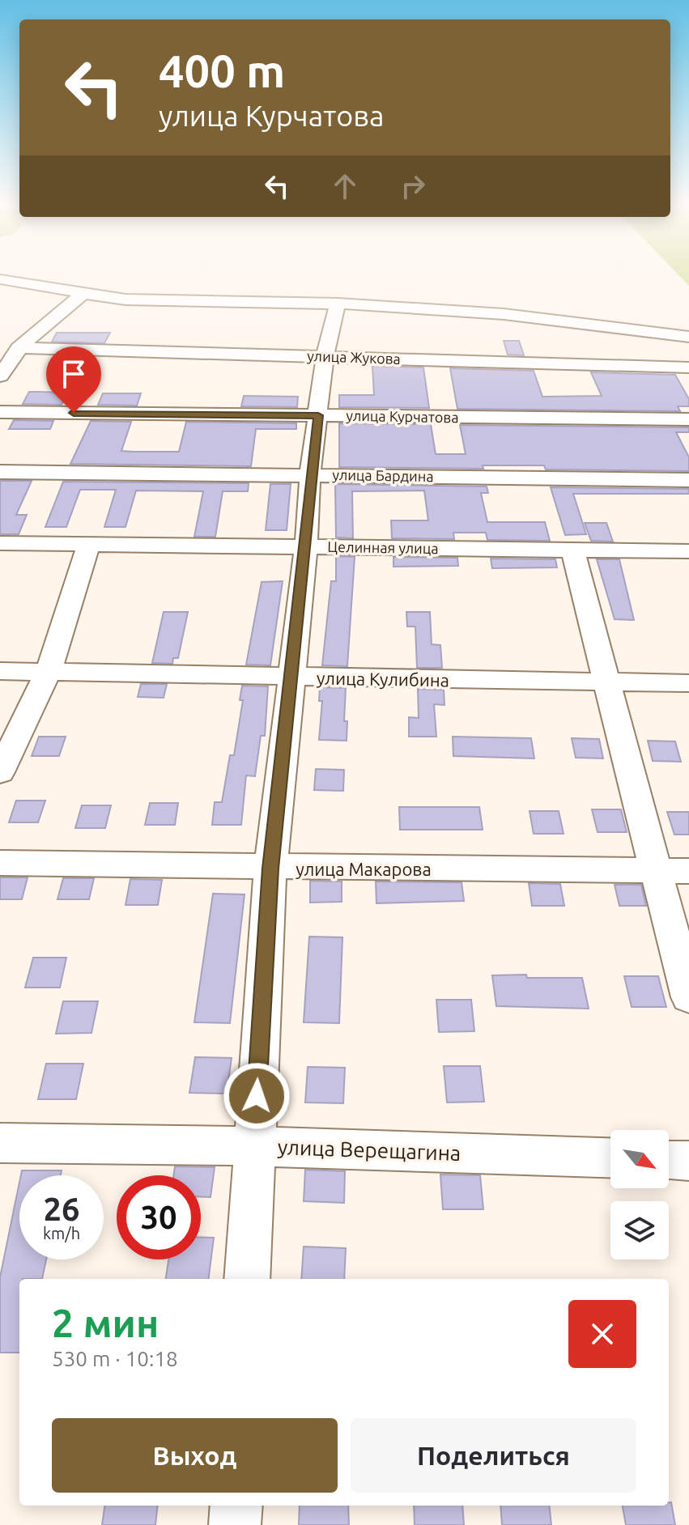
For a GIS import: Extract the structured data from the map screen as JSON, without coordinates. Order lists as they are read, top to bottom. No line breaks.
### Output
{"streets":{"street":["улица Жукова","улица Курчатова","улица Бардина","Целинная улица","улица Кулибина","улица Макарова","улица Верещагина"]},"north":"bottom right","page":{"turn":["400 m","улица Курчатова"],"speed":"26 km/h","limit":"30","heading":["2 мин","530 m · 10:18"],"buttons":["Выход","Поделиться"]}}
